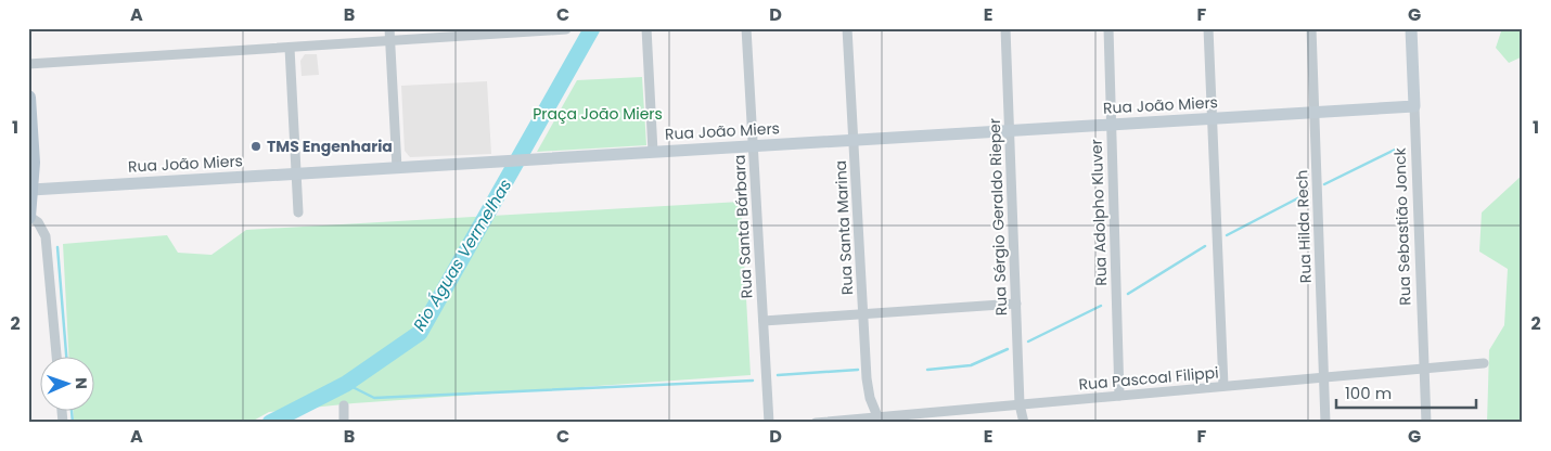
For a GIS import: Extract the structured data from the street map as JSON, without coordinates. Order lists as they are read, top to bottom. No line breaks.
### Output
{"streets":{"street":["Rua João Miers","Rua Adolpho Kluver","Rua Sérgio Geraldo Rieper","Rua Santa Bárbara","Rua Hilda Rech","Rua Sebastião Jonck","Rua Santa Marina","Rua Pascoal Filippi"]},"crossings":[["Rua João Miers","Rua Adolpho Kluver"],["Rua João Miers","Rua Sérgio Geraldo Rieper"],["Rua João Miers","Rua Santa Bárbara"],["Rua João Miers","Rua Hilda Rech"],["Rua João Miers","Rua Sebastião Jonck"],["Rua João Miers","Rua Santa Marina"],["Rua Adolpho Kluver","Rua Pascoal Filippi"],["Rua Sérgio Geraldo Rieper","Rua Pascoal Filippi"],["Rua Hilda Rech","Rua Pascoal Filippi"],["Rua Sebastião Jonck","Rua Pascoal Filippi"],["Rua Santa Marina","Rua Pascoal Filippi"]],"water":["Rio Águas Vermelhas"],"parks":["Praça João Miers"],"places":["TMS Engenharia"],"scale_bar":"100 m","north":"right","grid":{"columns":["A","B","C","D","E","F","G"],"rows":["1","2"]}}
